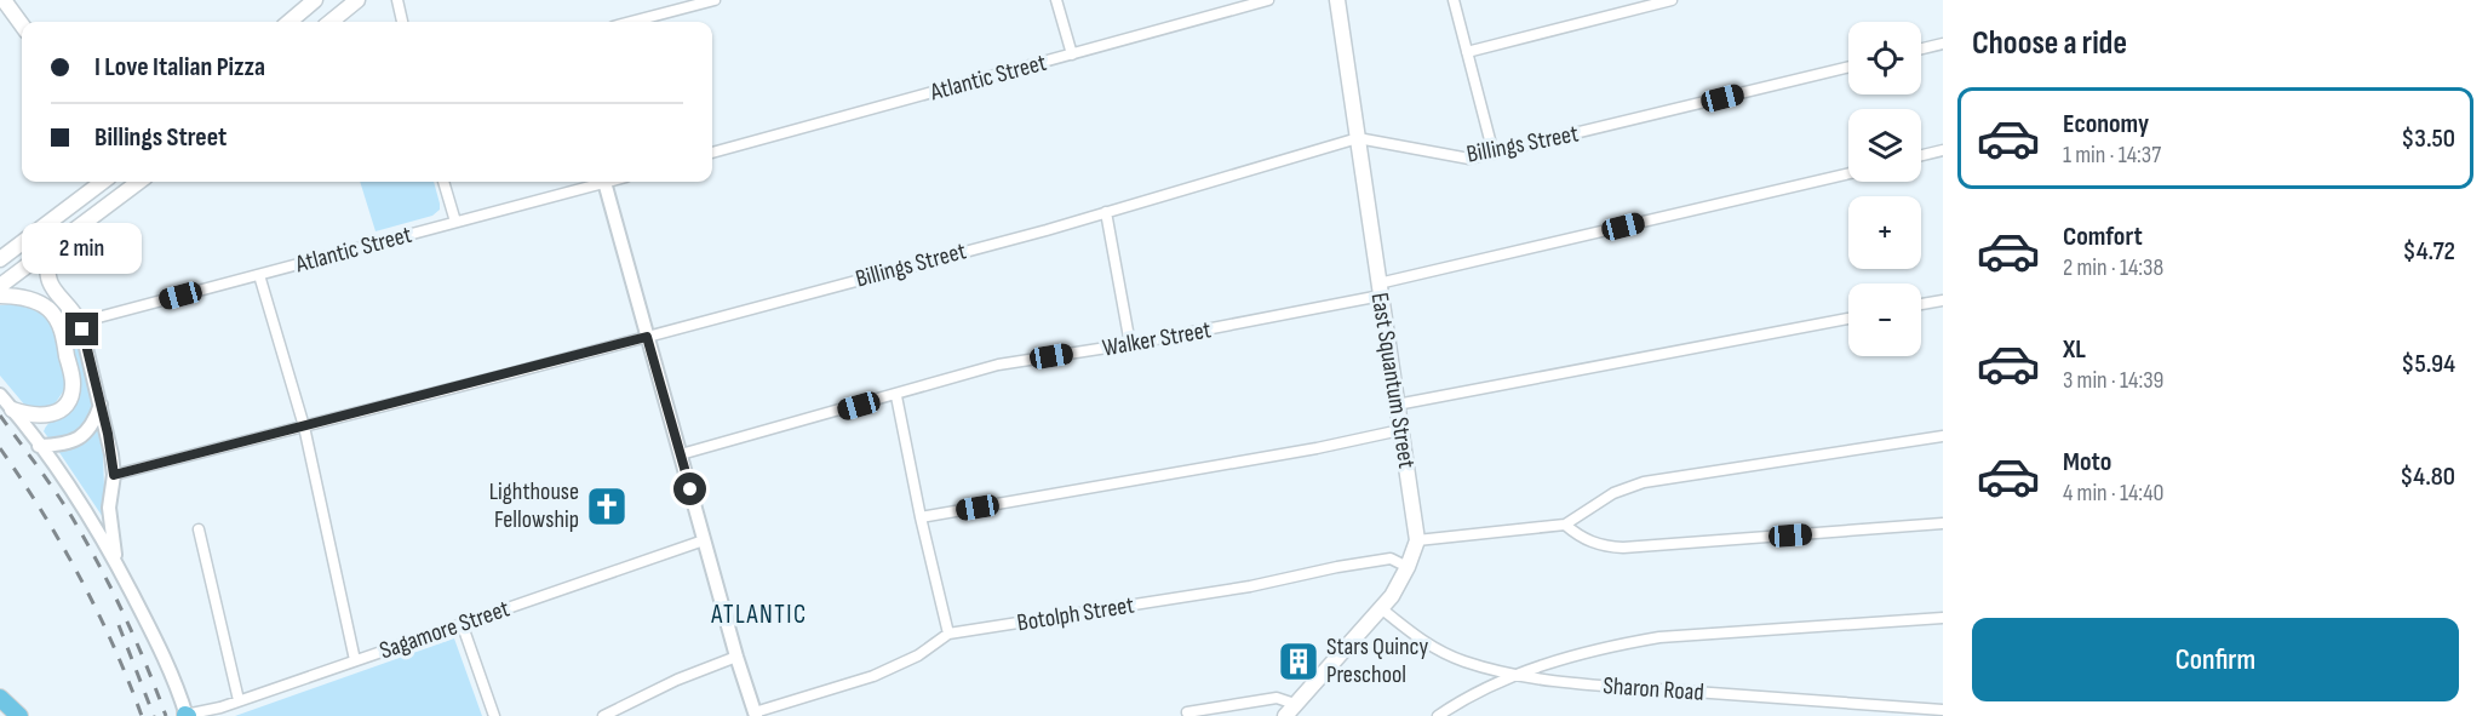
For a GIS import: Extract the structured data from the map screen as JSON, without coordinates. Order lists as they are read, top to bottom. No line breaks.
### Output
{"streets":{"main road":["East Squantum Street"],"street":["Atlantic Street","Billings Street","Walker Street","Botolph Street","Sagamore Street","Sharon Road"]},"crossings":[["Billings Street","East Squantum Street"],["Walker Street","East Squantum Street"],["East Squantum Street","Botolph Street"],["East Squantum Street","Sharon Road"]],"districts":["ATLANTIC"],"places":{"church":["Lighthouse Fellowship"],"building":["Stars Quincy Preschool"]},"page":{"heading":"Choose a ride","map_buttons":["+","−"],"banner":["I Love Italian Pizza","Billings Street"],"list":[{"name":"Economy","note":"1 min · 14:37","value":"$3.50"},{"name":"Comfort","note":"2 min · 14:38","value":"$4.72"},{"name":"XL","note":"3 min · 14:39","value":"$5.94"},{"name":"Moto","note":"4 min · 14:40","value":"$4.80"}],"bubble":"2 min","buttons":"Confirm"}}
